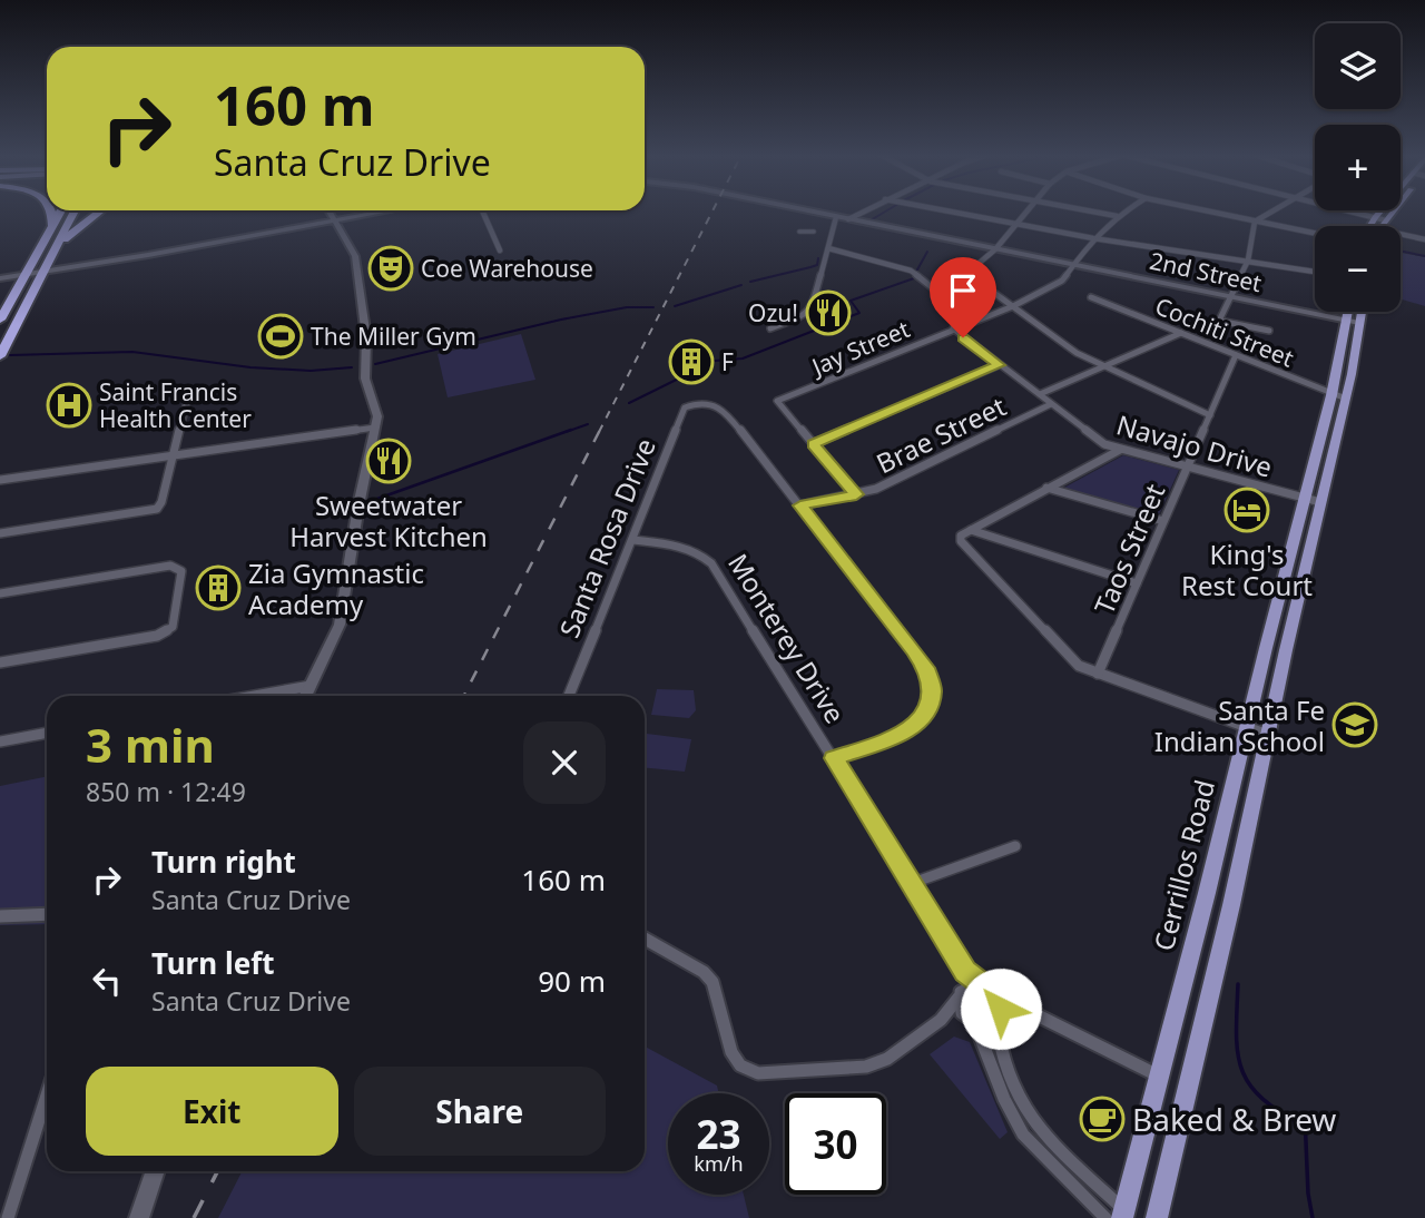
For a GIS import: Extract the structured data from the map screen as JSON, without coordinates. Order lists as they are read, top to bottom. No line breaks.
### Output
{"streets":{"main road":["Cerrillos Road"],"street":["2nd Street","Cochiti Street","Jay Street","Brae Street","Navajo Drive","Santa Rosa Drive","Taos Street","Monterey Drive"]},"crossings":[["2nd Street","Jay Street"],["2nd Street","Cerrillos Road"],["Cochiti Street","Taos Street"],["Cochiti Street","Cerrillos Road"],["Jay Street","Navajo Drive"],["Brae Street","Navajo Drive"],["Brae Street","Santa Rosa Drive"],["Navajo Drive","Taos Street"],["Navajo Drive","Cerrillos Road"],["Santa Rosa Drive","Monterey Drive"],["Monterey Drive","Cerrillos Road"]],"places":{"theatre":["Coe Warehouse"],"restaurant":["Ozu!","Sweetwater Harvest Kitchen"],"sports":["The Miller Gym"],"building":["F","Zia Gymnastic Academy"],"hospital":["Saint Francis Health Center"],"hotel":["King's Rest Court"],"school or university":["Santa Fe Indian School"],"cafe":["Baked & Brew"]},"page":{"map_buttons":["+","−"],"turn":["160 m","Santa Cruz Drive"],"heading":["3 min","850 m · 12:49"],"list":[{"name":"Turn right","note":"Santa Cruz Drive","value":"160 m"},{"name":"Turn left","note":"Santa Cruz Drive","value":"90 m"}],"buttons":["Exit","Share"],"speed":"23 km/h","limit":"30"}}
